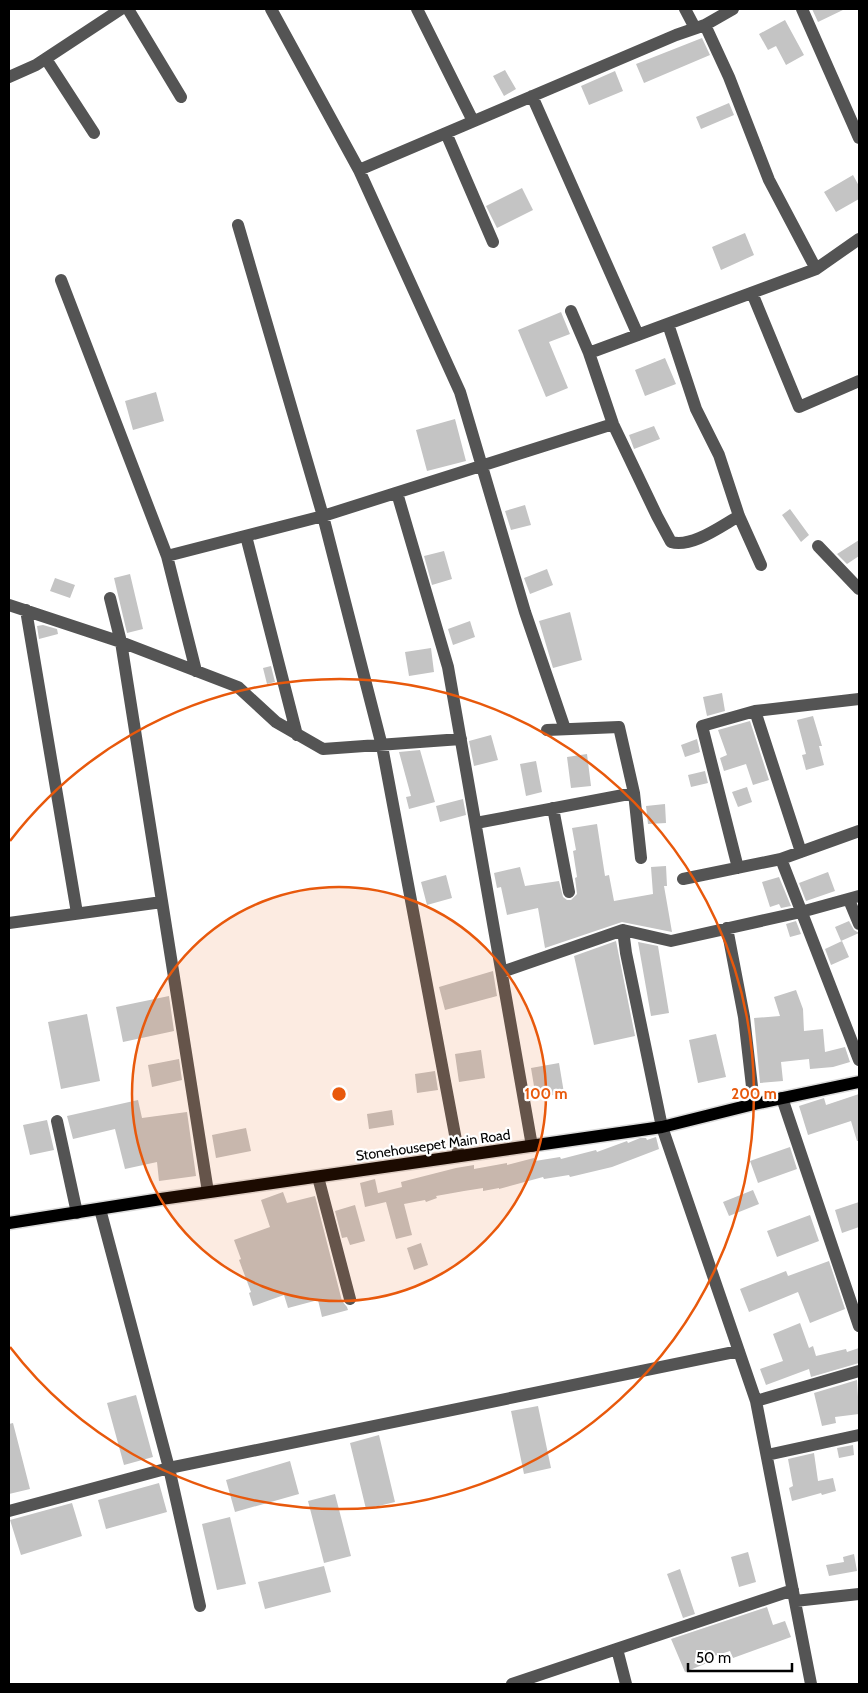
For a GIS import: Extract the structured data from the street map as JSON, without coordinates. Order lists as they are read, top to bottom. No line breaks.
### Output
{"streets":{"main road":["Stonehousepet Main Road"]},"scale_bar":"50 m","rings":["100 m","200 m"]}
